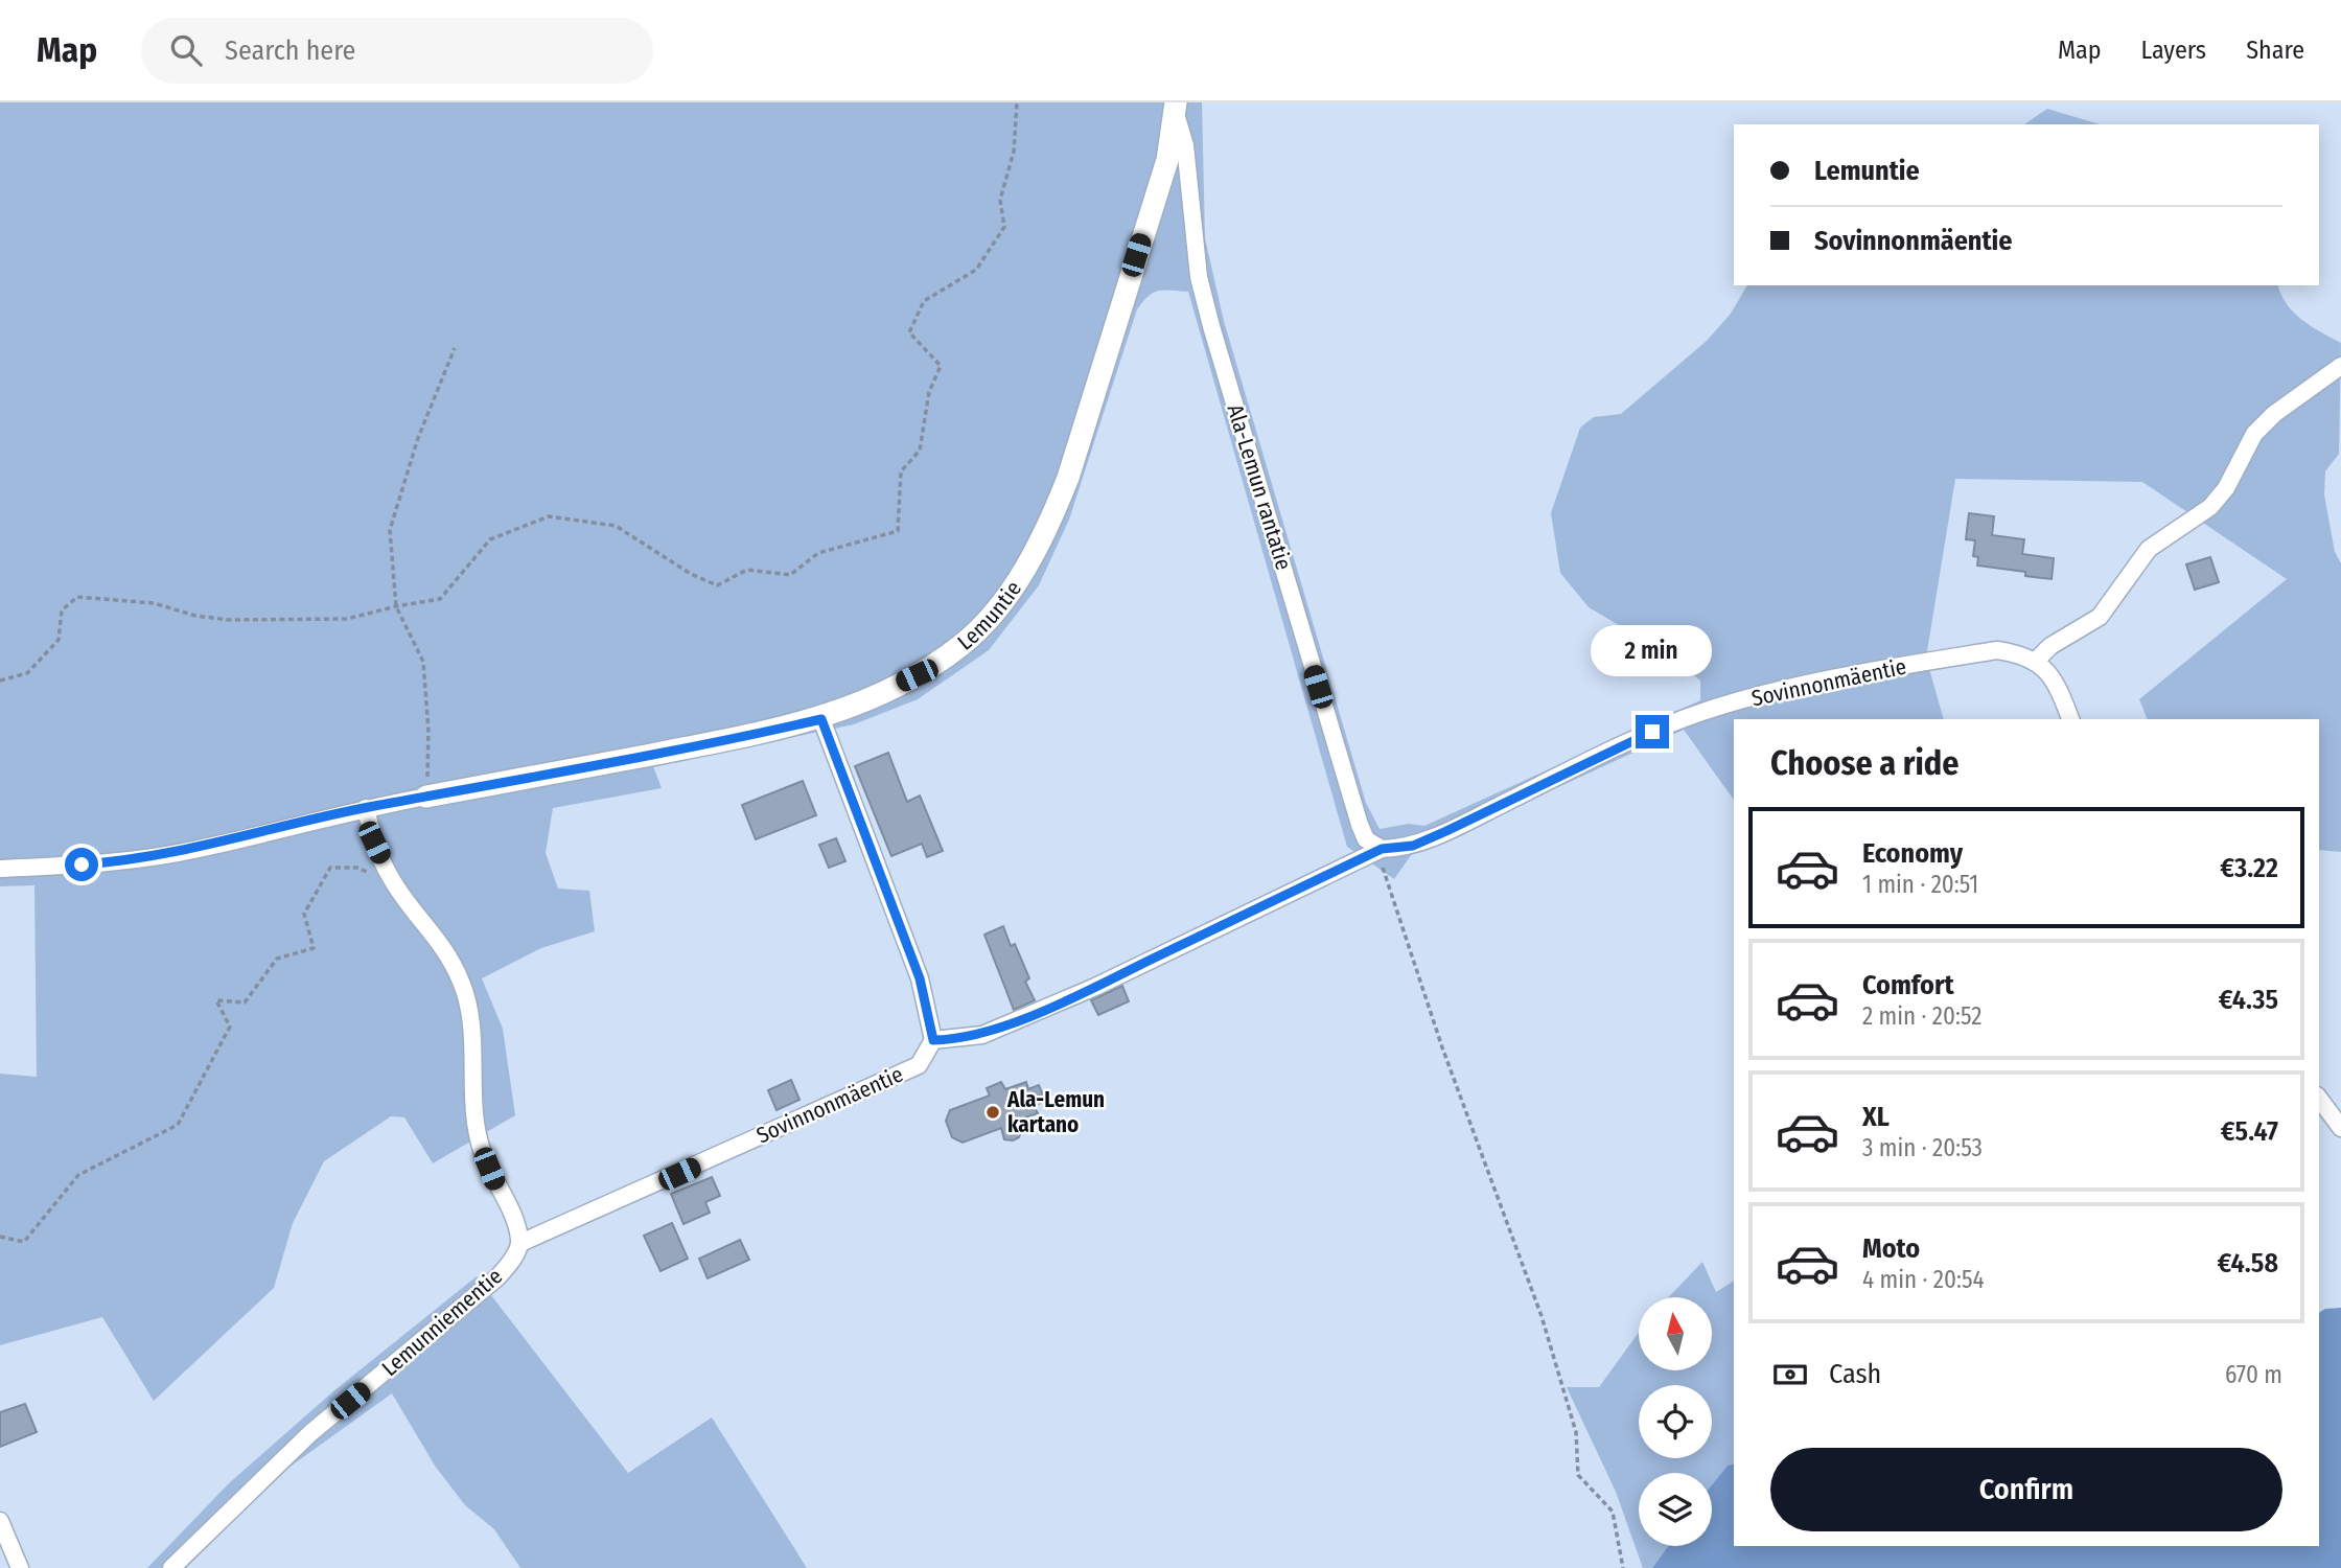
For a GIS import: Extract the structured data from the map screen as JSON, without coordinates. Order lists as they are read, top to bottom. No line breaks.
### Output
{"streets":{"street":["Ala-Lemun rantatie","Lemuntie","Sovinnonmäentie","Lemunniementie"]},"crossings":[["Ala-Lemun rantatie","Lemuntie"],["Ala-Lemun rantatie","Sovinnonmäentie"],["Sovinnonmäentie","Lemunniementie"]],"places":["Ala-Lemun kartano"],"north":"top","page":{"header":"Map","search":"Search here","nav":["Map","Layers","Share"],"banner":["Lemuntie","Sovinnonmäentie"],"bubble":"2 min","heading":"Choose a ride","list":[{"name":"Economy","note":"1 min · 20:51","value":"€3.22"},{"name":"Comfort","note":"2 min · 20:52","value":"€4.35"},{"name":"XL","note":"3 min · 20:53","value":"€5.47"},{"name":"Moto","note":"4 min · 20:54","value":"€4.58"}],"pay":["Cash","670 m"],"buttons":"Confirm"}}
